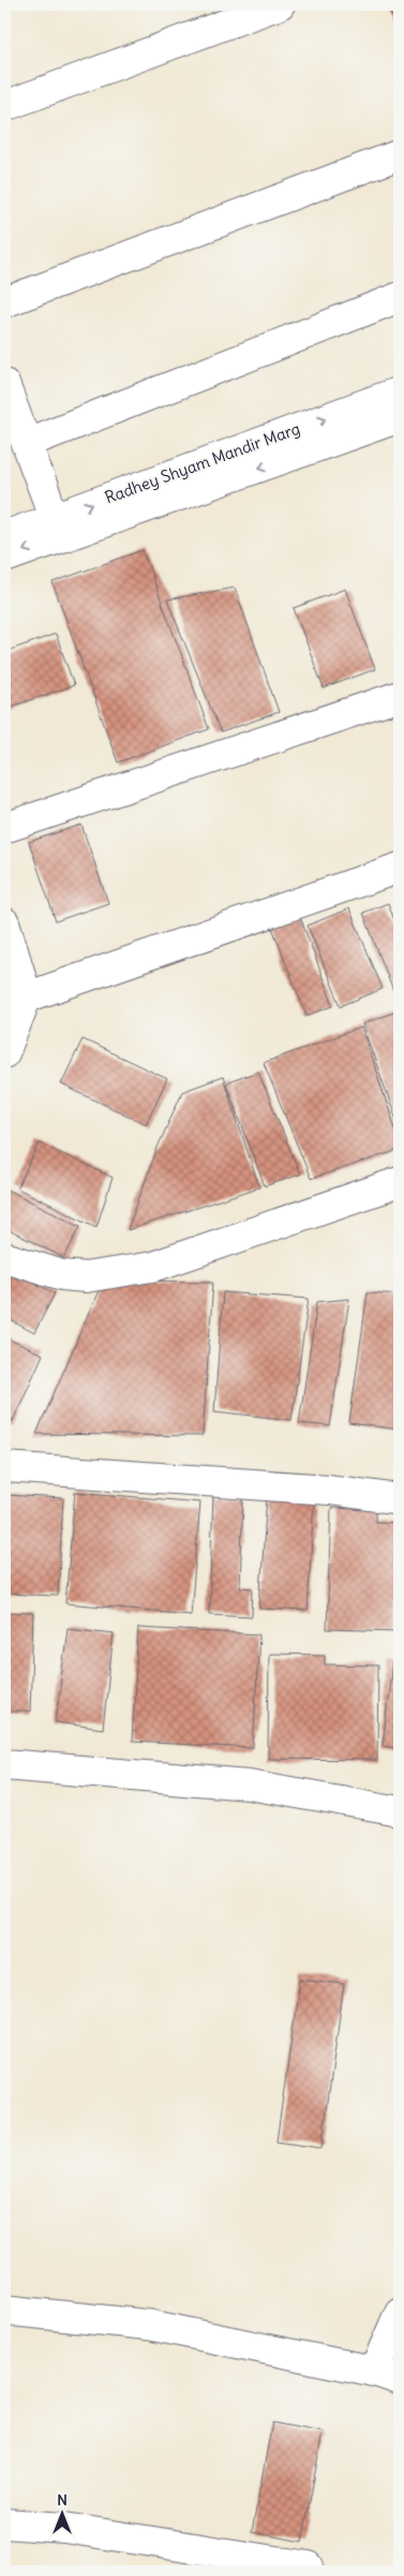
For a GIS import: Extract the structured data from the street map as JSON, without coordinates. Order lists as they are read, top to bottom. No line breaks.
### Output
{"streets":{"street":["Radhey Shyam Mandir Marg"]},"north":"top"}
